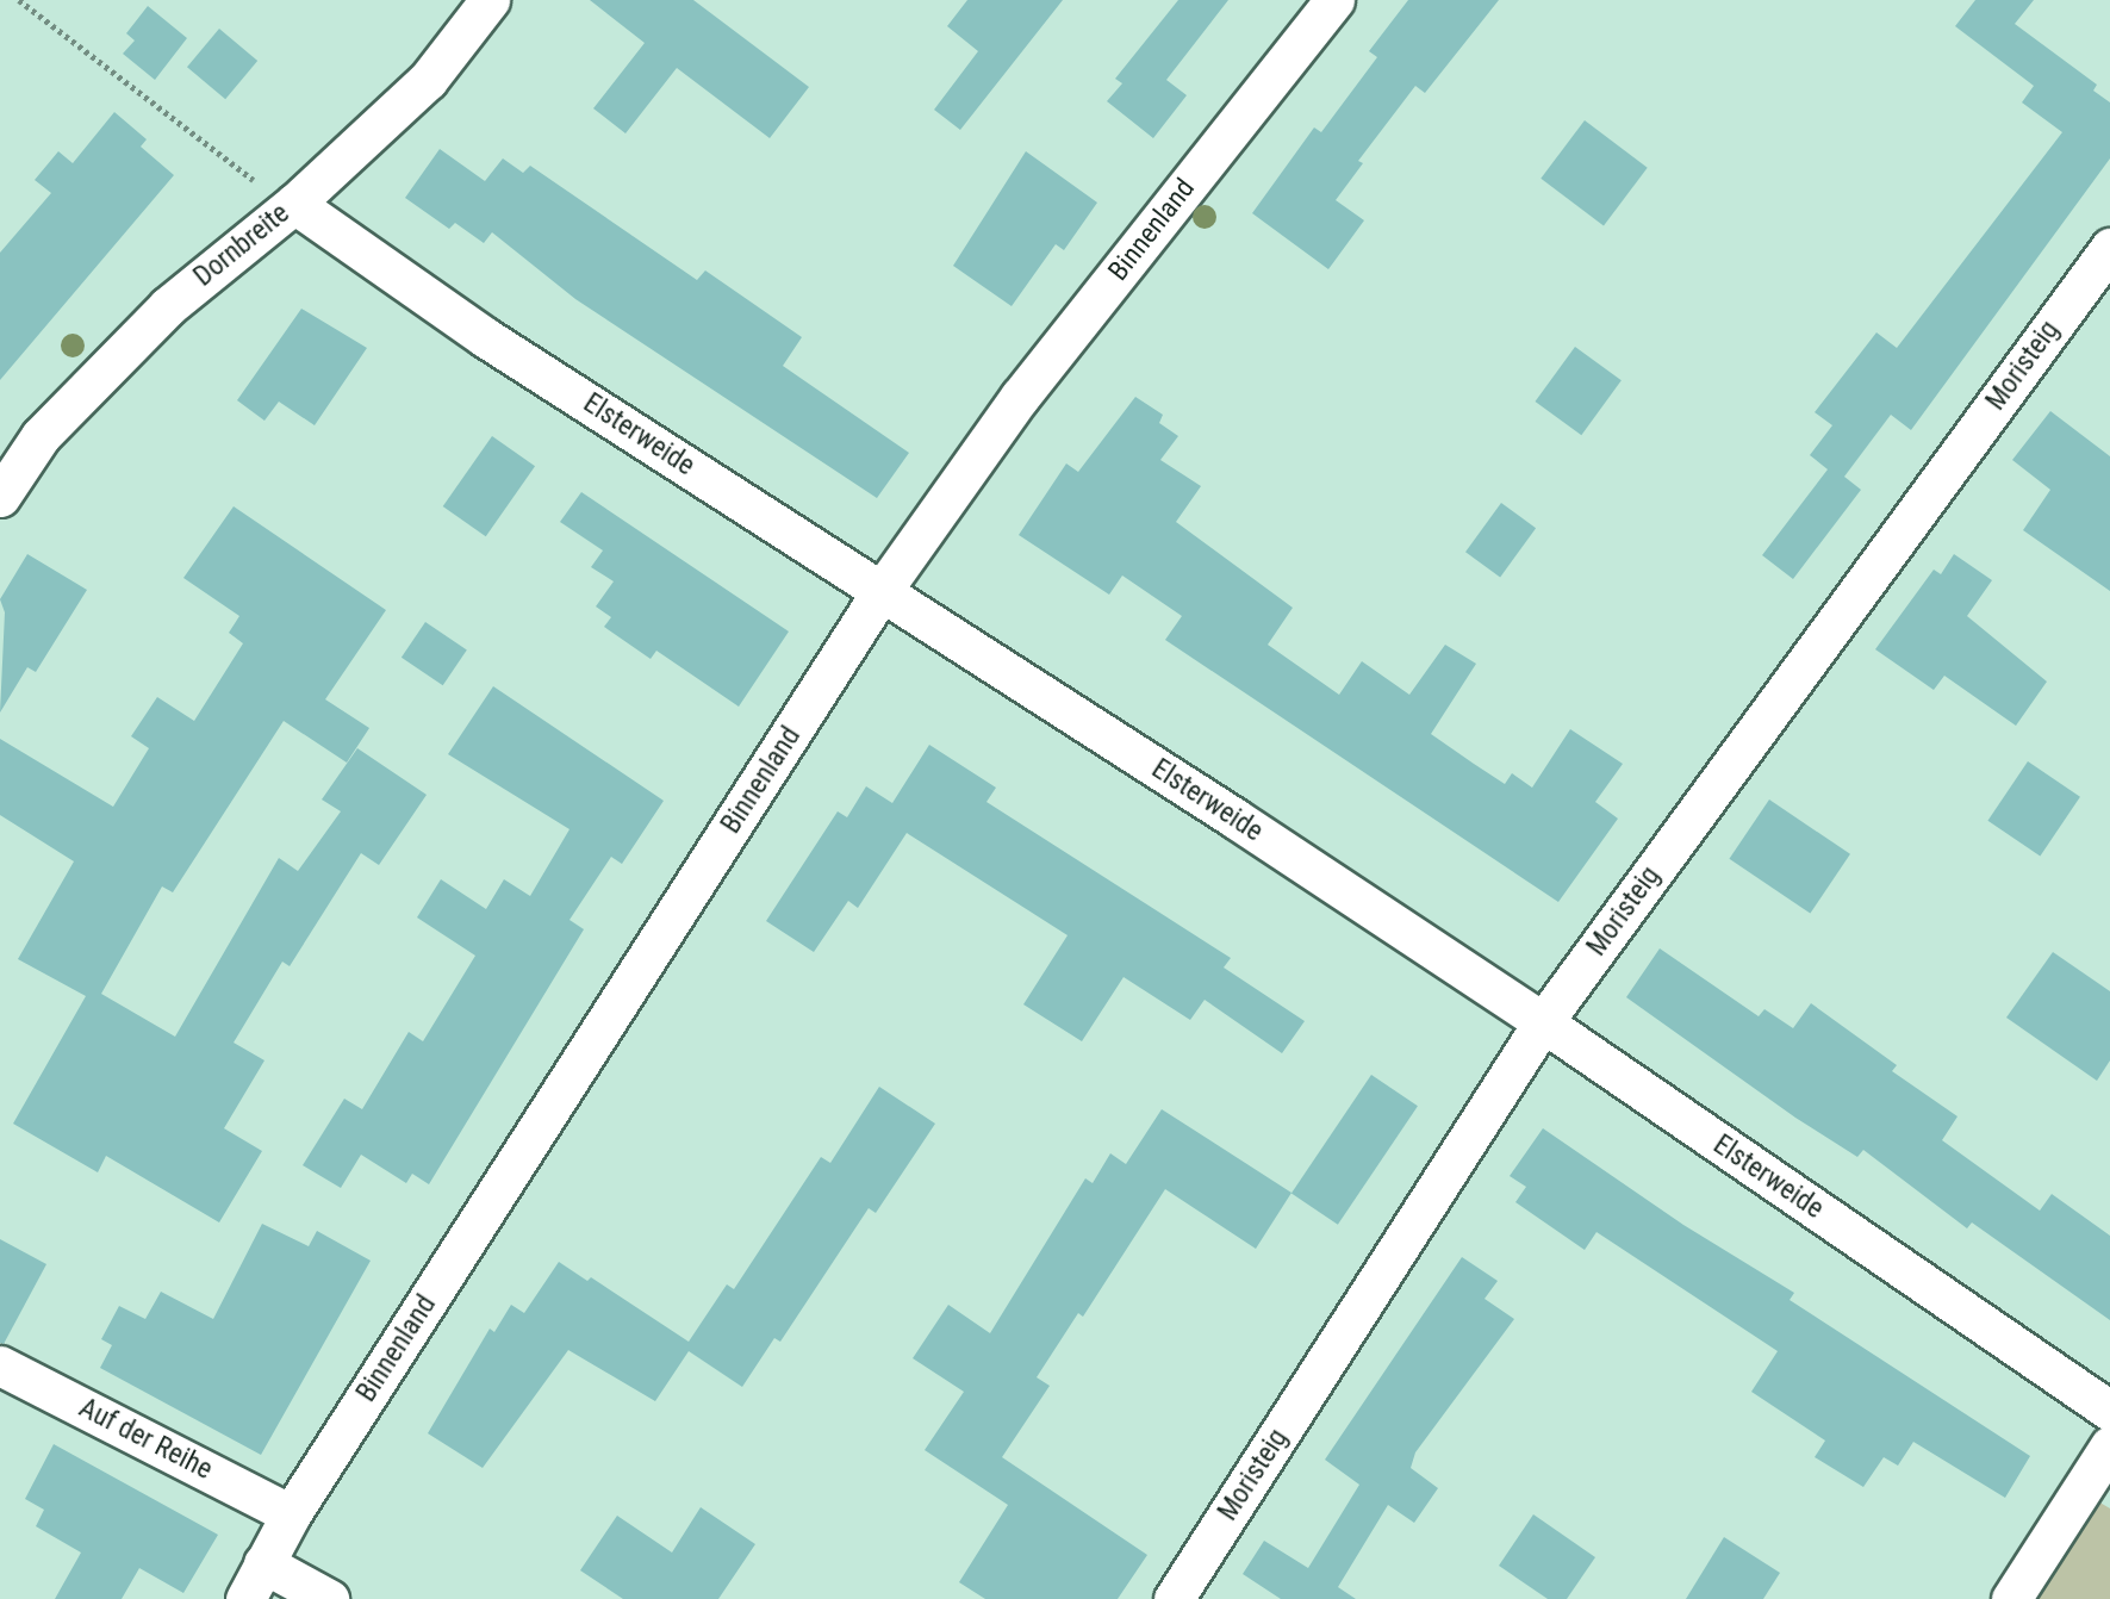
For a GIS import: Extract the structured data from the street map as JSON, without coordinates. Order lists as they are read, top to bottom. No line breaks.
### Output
{"streets":{"street":["Binnenland","Dornbreite","Moristeig","Elsterweide","Auf der Reihe"]},"crossings":[["Binnenland","Elsterweide"],["Binnenland","Auf der Reihe"],["Dornbreite","Elsterweide"],["Moristeig","Elsterweide"]]}
